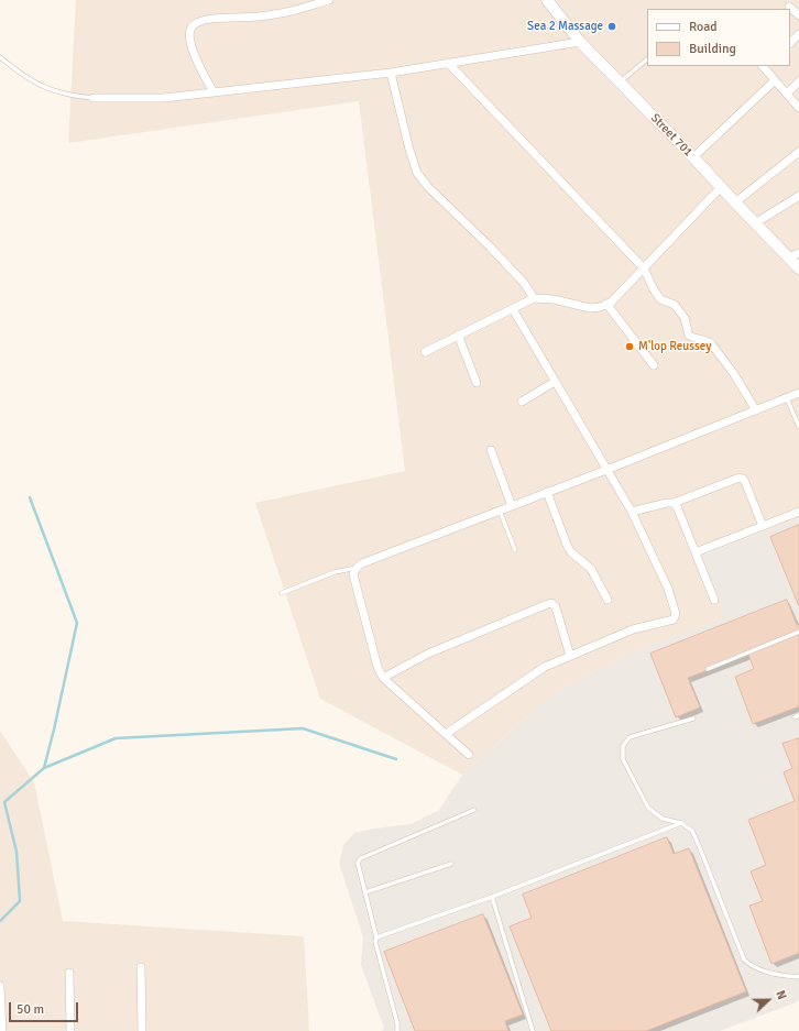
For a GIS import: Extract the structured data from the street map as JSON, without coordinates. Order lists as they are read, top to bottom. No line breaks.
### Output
{"streets":{"main road":["Street 701"]},"places":["Sea 2 Massage","M'lop Reussey"],"legend":["Road","Building"],"scale_bar":"50 m","north":"right"}
